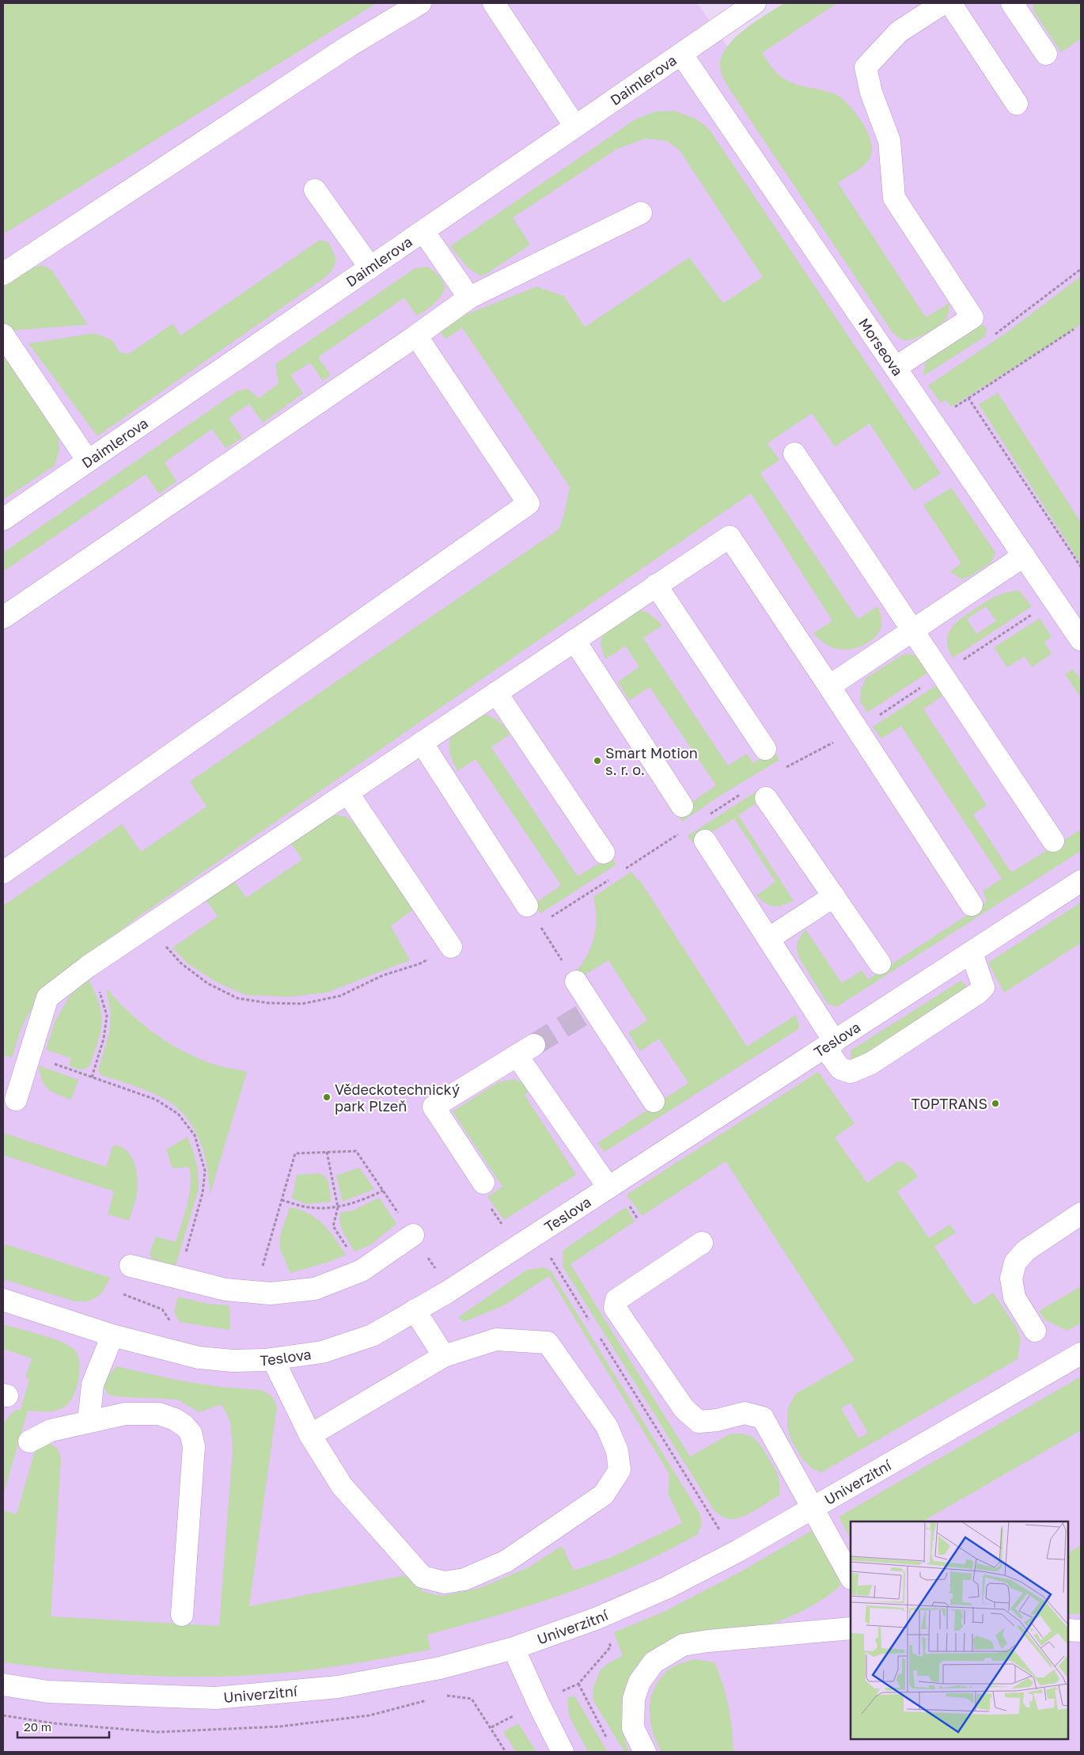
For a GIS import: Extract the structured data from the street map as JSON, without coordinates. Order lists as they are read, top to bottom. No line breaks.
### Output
{"streets":{"street":["Daimlerova","Morseova","Teslova","Univerzitní"]},"crossings":[["Daimlerova","Morseova"]],"places":["Smart Motion s. r. o.","Vědeckotechnický park Plzeň","TOPTRANS"],"scale_bar":"20 m"}
